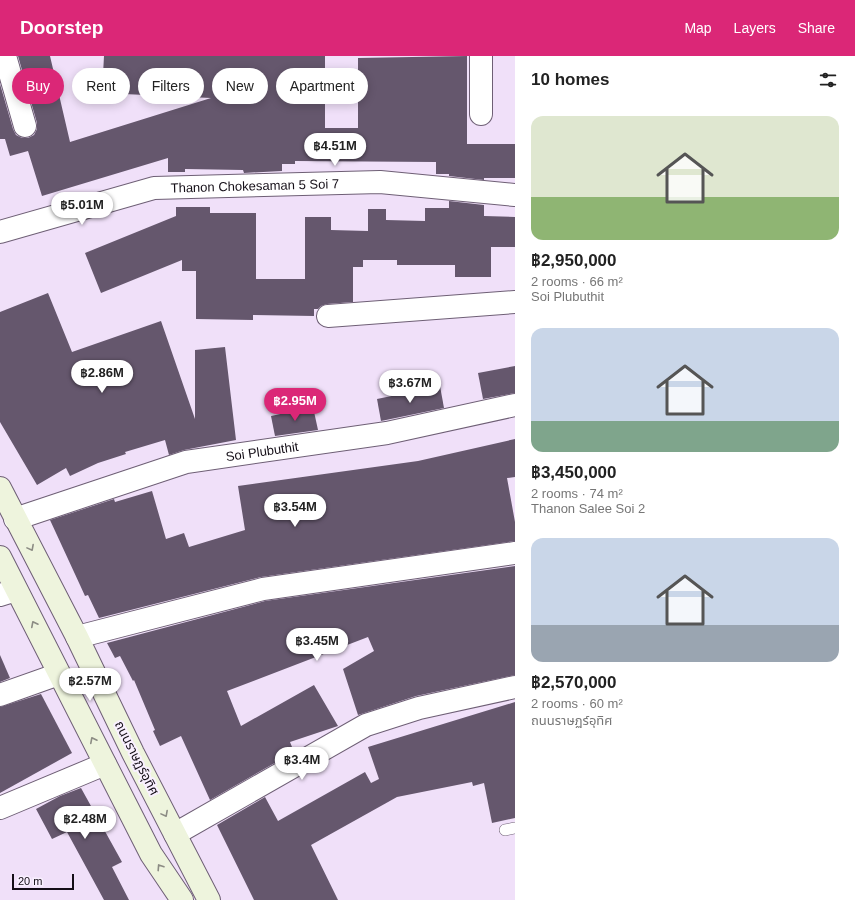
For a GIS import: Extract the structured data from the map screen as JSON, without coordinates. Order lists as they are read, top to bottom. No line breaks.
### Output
{"streets":{"street":["Thanon Chokesaman 5 Soi 7","Soi Plubuthit","ถนนราษฏร์อุทิศ"]},"crossings":[["Soi Plubuthit","ถนนราษฏร์อุทิศ"]],"scale_bar":"20 m","page":{"header":"Doorstep","nav":["Map","Layers","Share"],"heading":"10 homes","chip":["Buy","Rent","Filters","New","Apartment"],"list":[{"name":"฿2,950,000","note":"2 rooms · 66 m² · Soi Plubuthit"},{"name":"฿3,450,000","note":"2 rooms · 74 m² · Thanon Salee Soi 2"},{"name":"฿2,570,000","note":"2 rooms · 60 m² · ถนนราษฏร์อุทิศ"}],"price":["฿4.51M","฿5.01M","฿2.86M","฿3.67M","฿2.95M","฿3.54M","฿3.45M","฿2.57M","฿3.4M","฿2.48M"],"scale":"20 m"}}
